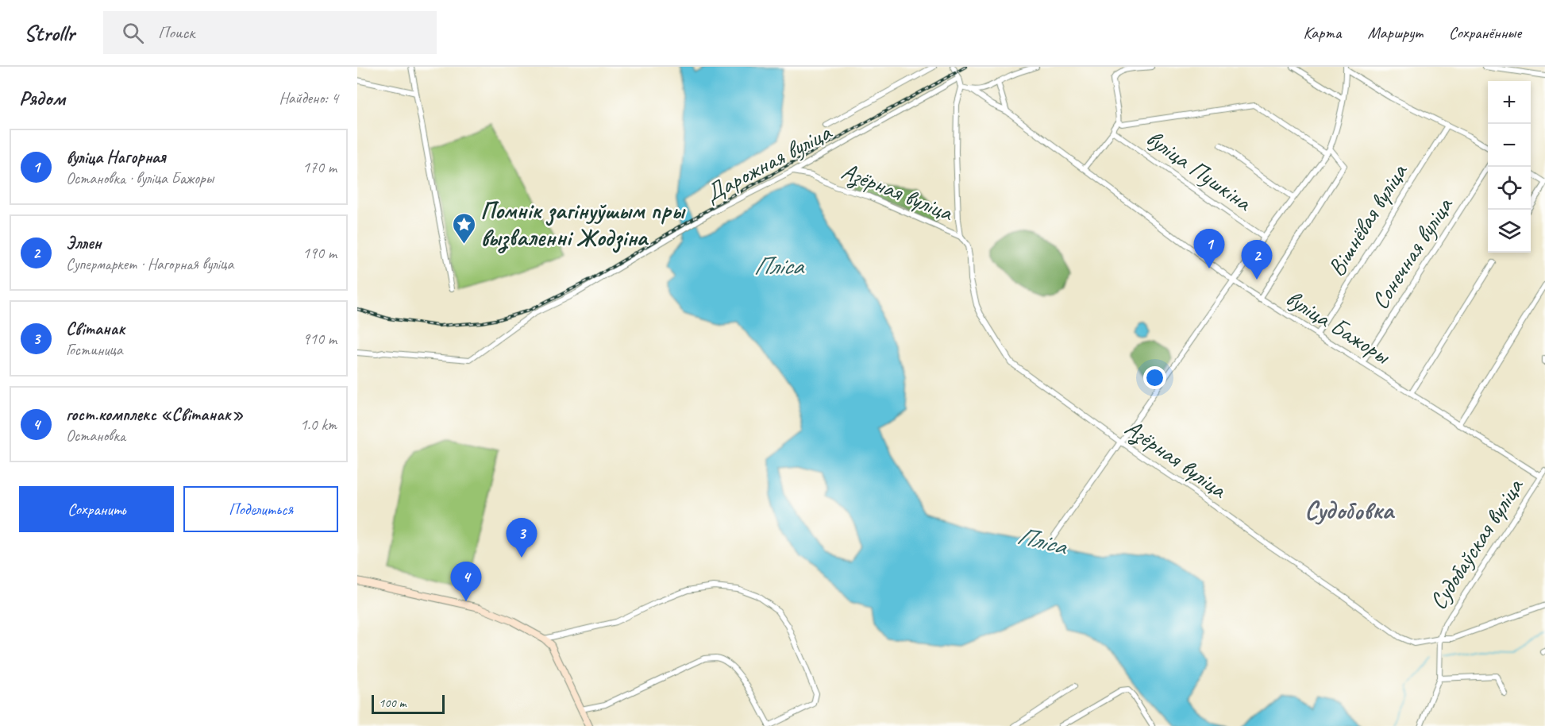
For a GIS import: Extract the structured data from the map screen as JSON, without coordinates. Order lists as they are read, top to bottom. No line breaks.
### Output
{"streets":{"street":["Дарожная вуліца","вуліца Пушкіна","Азёрная вуліца","Вішнёвая вуліца","Сонечная вуліца","вуліца Бажоры","Судобаўская вуліца"]},"crossings":[["Дарожная вуліца","Азёрная вуліца"],["Азёрная вуліца","Судобаўская вуліца"],["Вішнёвая вуліца","вуліца Бажоры"],["Сонечная вуліца","вуліца Бажоры"],["вуліца Бажоры","Судобаўская вуліца"]],"districts":["Судобовка"],"water":["Пліса"],"places":{"place":["Помнік загінуўшым пры вызваленні Жодзіна"]},"scale_bar":"100 m","page":{"header":"Strollr","search":"Поиск","nav":["Карта","Маршрут","Сохранённые"],"heading":["Рядом","Найдено: 4"],"map_buttons":["+","−"],"list":[{"mark":"1","name":"вуліца Нагорная","note":"Остановка · вуліца Бажоры","value":"170 m"},{"mark":"2","name":"Эллен","note":"Супермаркет · Нагорная вуліца","value":"190 m"},{"mark":"3","name":"Світанак","note":"Гостиница","value":"910 m"},{"mark":"4","name":"гост.комплекс «Світанак»","note":"Остановка","value":"1.0 km"}],"pins":["1","2","3","4"],"buttons":["Сохранить","Поделиться"],"scale":"100 m"}}
